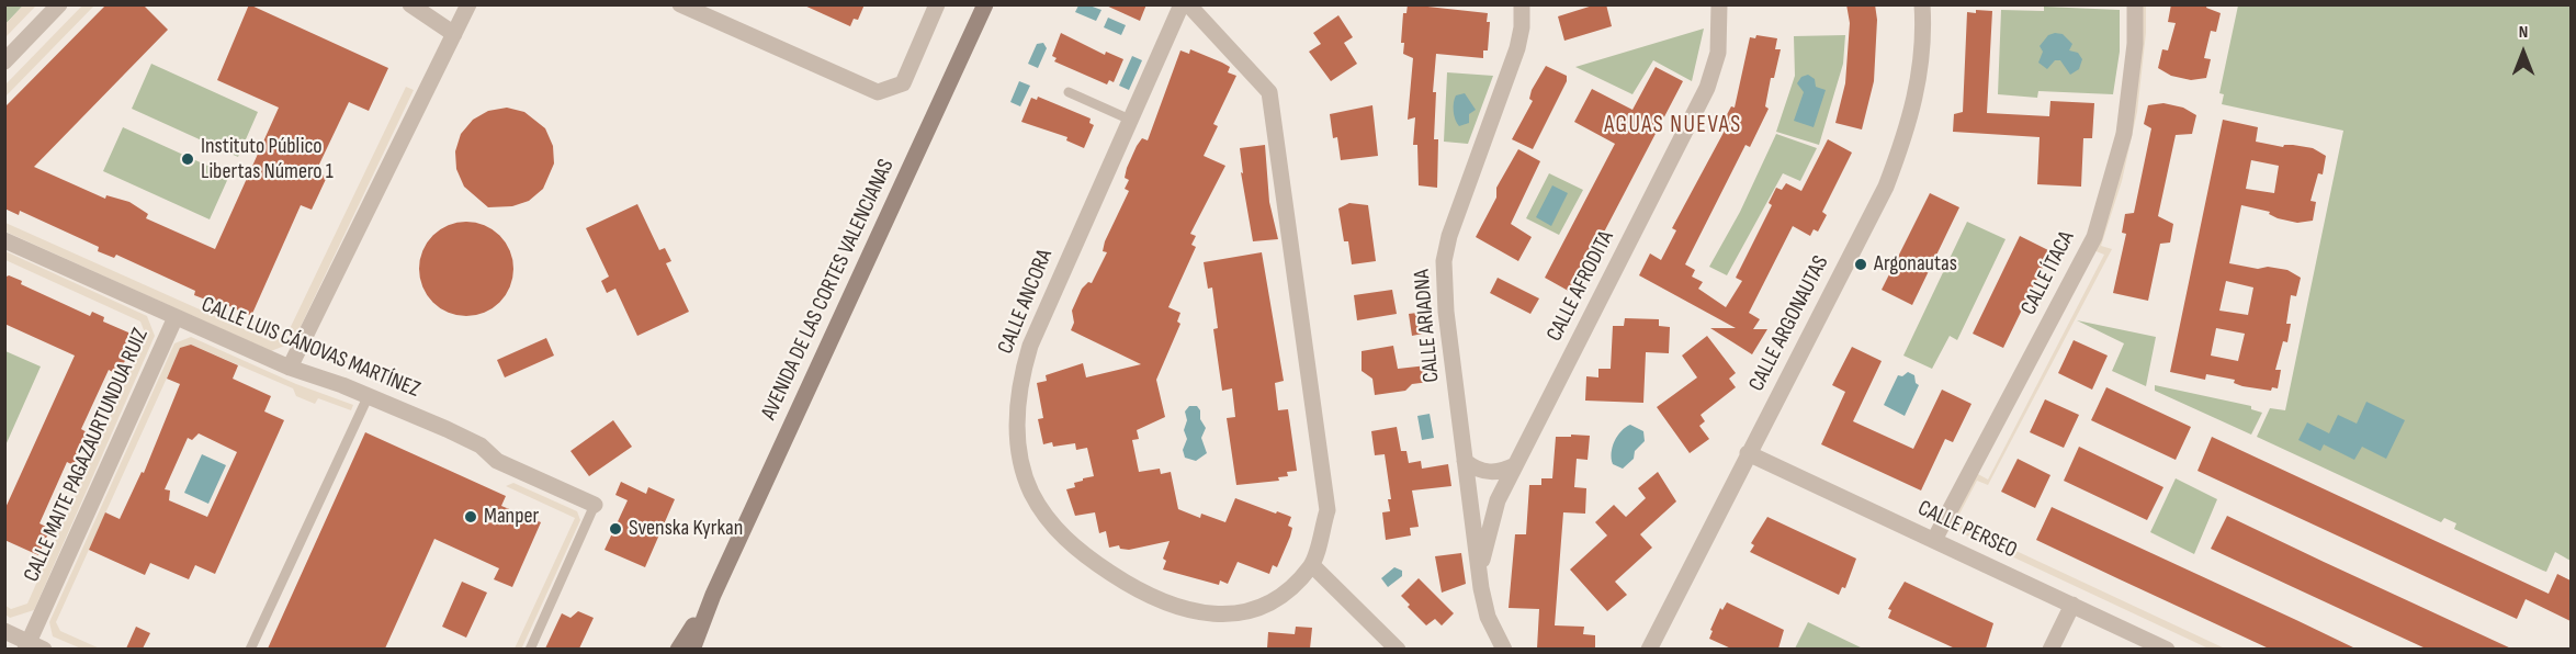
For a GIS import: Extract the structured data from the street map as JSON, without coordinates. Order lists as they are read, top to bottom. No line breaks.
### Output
{"streets":{"main road":["AVENIDA DE LAS CORTES VALENCIANAS"],"street":["CALLE ÍTACA","CALLE AFRODITA","CALLE ANCORA","CALLE ARGONAUTAS","CALLE ARIADNA","CALLE LUIS CÁNOVAS MARTÍNEZ","CALLE MAITE PAGAZAURTUNDUA RUIZ","CALLE PERSEO"]},"crossings":[["CALLE ÍTACA","CALLE PERSEO"],["CALLE AFRODITA","CALLE ARIADNA"],["CALLE ARGONAUTAS","CALLE PERSEO"],["CALLE LUIS CÁNOVAS MARTÍNEZ","CALLE MAITE PAGAZAURTUNDUA RUIZ"]],"districts":["AGUAS NUEVAS"],"places":["Instituto Público Libertas Número 1","Argonautas","Manper","Svenska Kyrkan"],"north":"top"}
